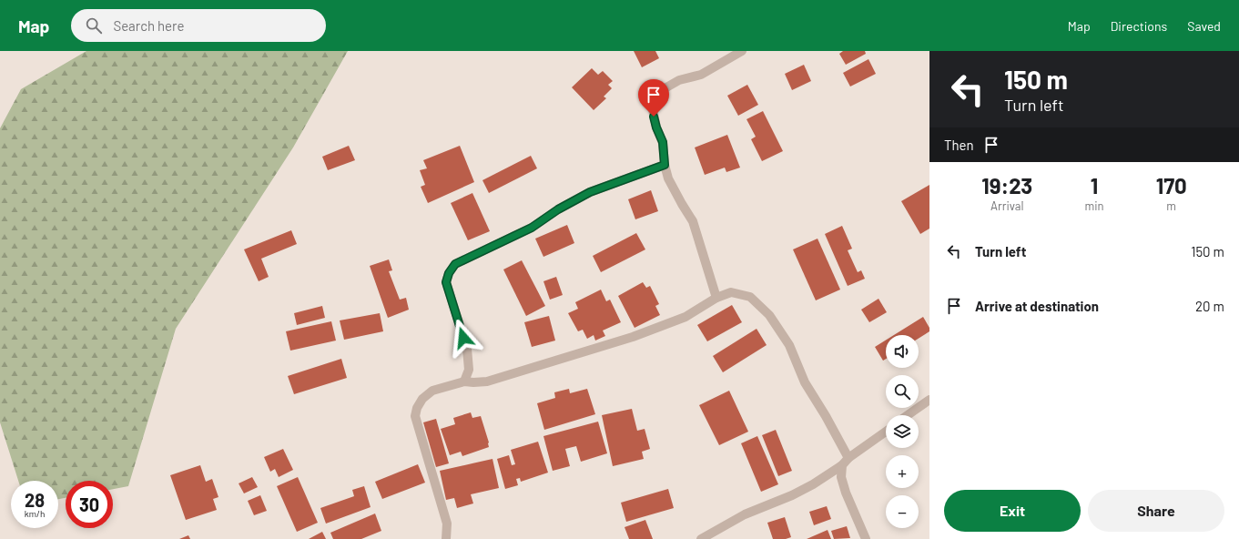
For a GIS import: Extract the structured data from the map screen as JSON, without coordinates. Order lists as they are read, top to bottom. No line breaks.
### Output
{"page":{"header":"Map","search":"Search here","nav":["Map","Directions","Saved"],"turn":["150 m","Turn left"],"then":"Then","eta":["19:23","Arrival","1","min","170","m"],"list":[{"name":"Turn left","value":"150 m"},{"name":"Arrive at destination","value":"20 m"}],"map_buttons":["+","−"],"speed":"28 km/h","limit":"30","buttons":["Exit","Share"]}}
